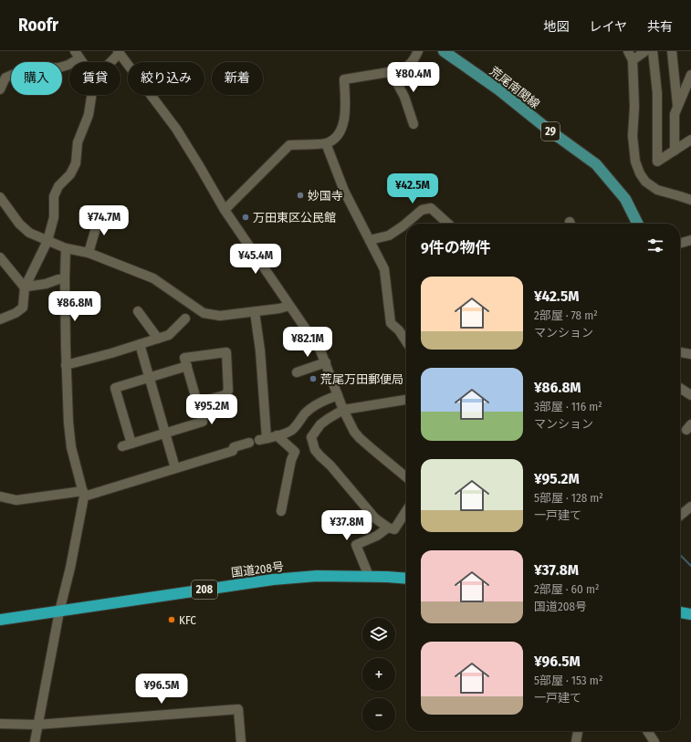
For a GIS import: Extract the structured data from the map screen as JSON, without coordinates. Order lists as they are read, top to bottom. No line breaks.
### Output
{"streets":{"highway":["国道208号","208"],"main road":["荒尾南関線","29"]},"places":["妙国寺","万田東区公民館","荒尾万田郵便局","KFC"],"page":{"header":"Roofr","nav":["地図","レイヤ","共有"],"price":["¥80.4M","¥42.5M","¥74.7M","¥45.4M","¥86.8M","¥82.1M","¥95.2M","¥37.8M","¥96.5M"],"chip":["購入","賃貸","絞り込み","新着"],"heading":"9件の物件","list":[{"name":"¥42.5M","note":"2部屋 · 78 m² · マンション"},{"name":"¥86.8M","note":"3部屋 · 116 m² · マンション"},{"name":"¥95.2M","note":"5部屋 · 128 m² · 一戸建て"},{"name":"¥37.8M","note":"2部屋 · 60 m² · 国道208号"},{"name":"¥96.5M","note":"5部屋 · 153 m² · 一戸建て"}],"map_buttons":["+","−"]}}
